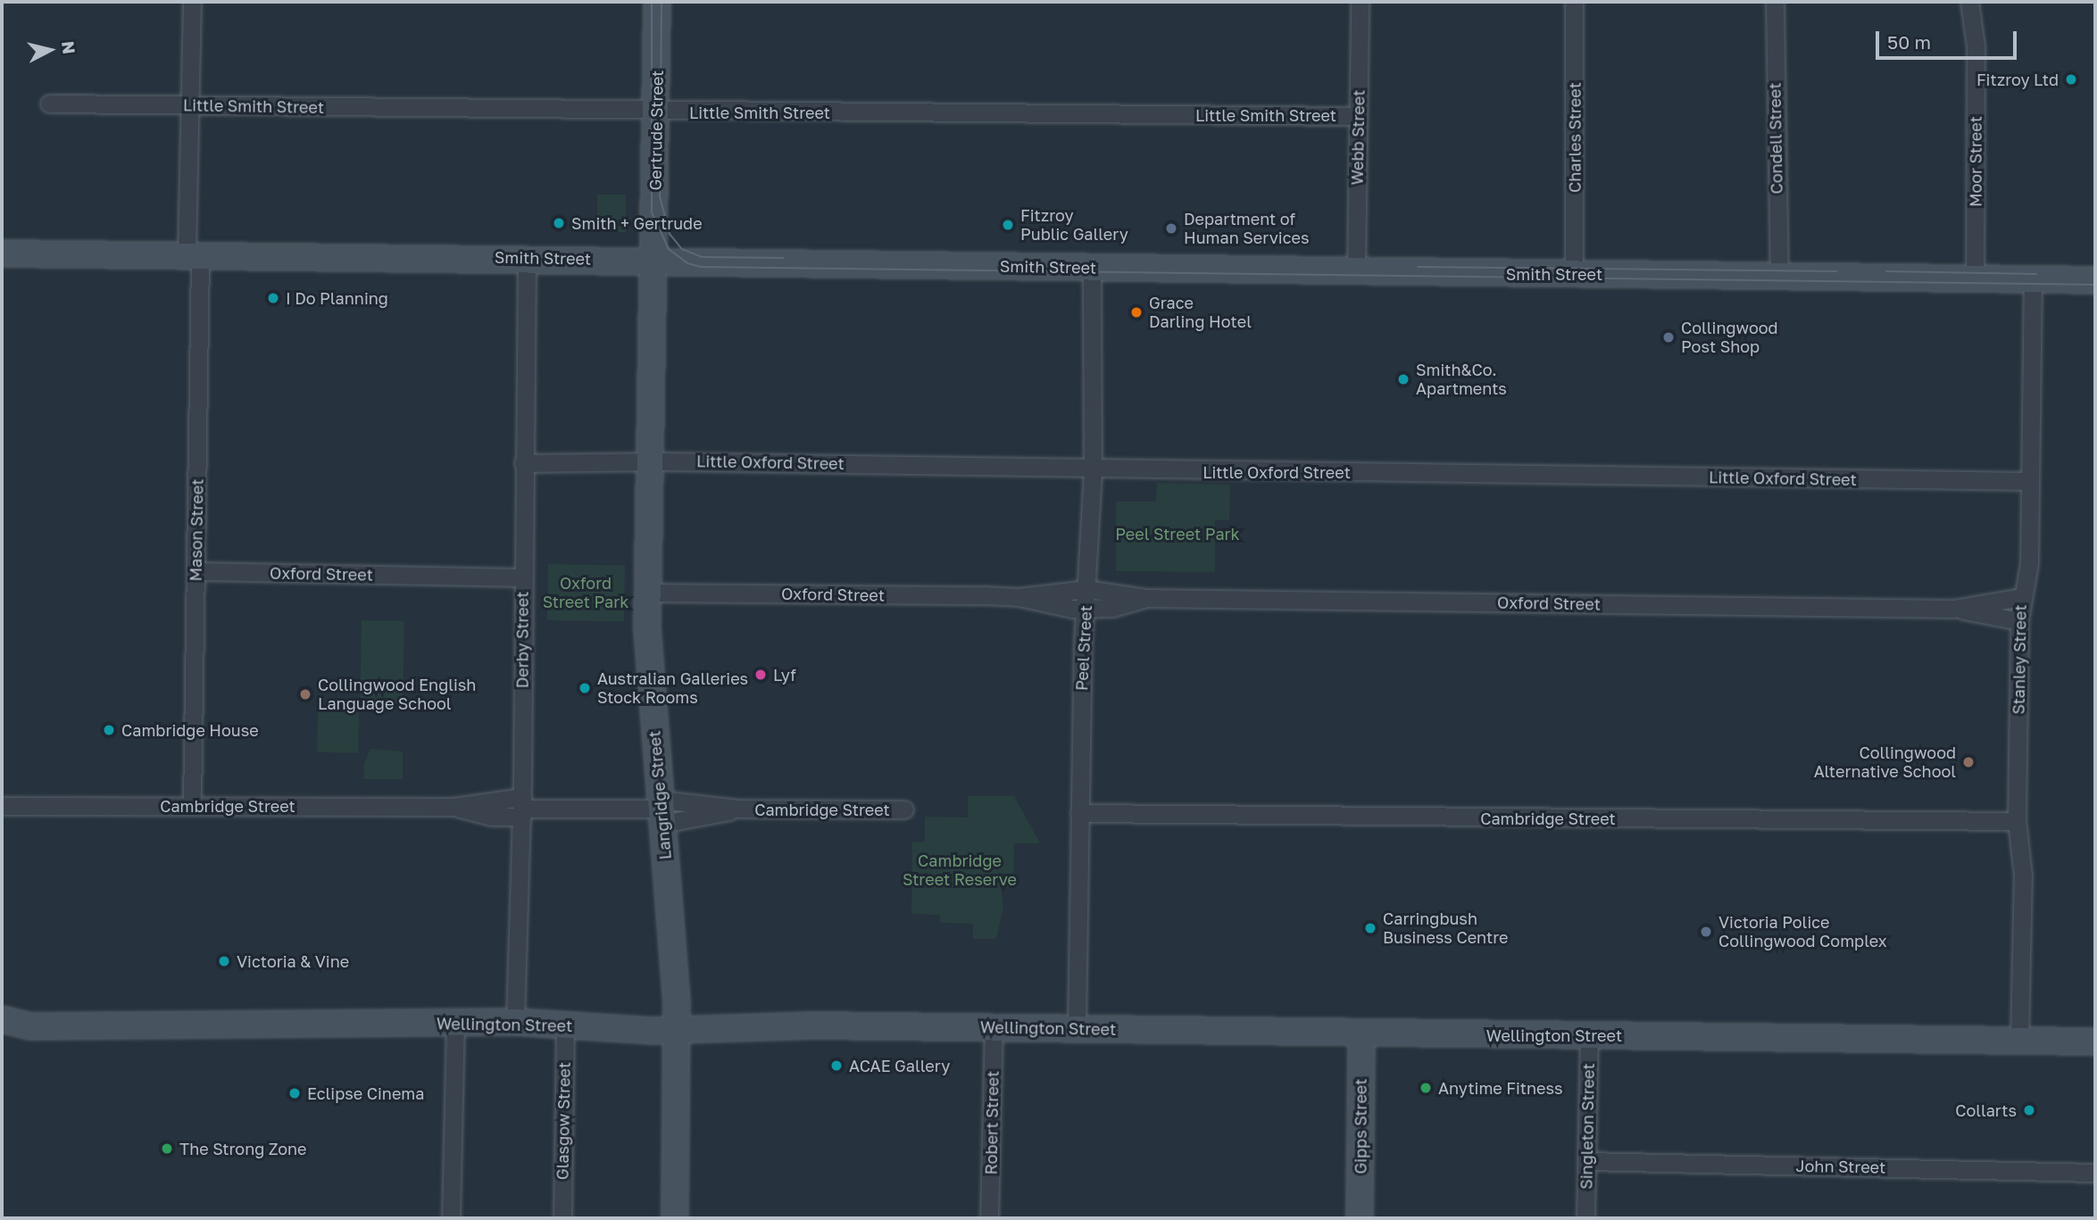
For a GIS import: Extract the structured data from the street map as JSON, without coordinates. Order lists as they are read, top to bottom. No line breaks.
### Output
{"streets":{"street":["Little Smith Street","Gertrude Street","Webb Street","Charles Street","Condell Street","Moor Street","Smith Street","Little Oxford Street","Mason Street","Oxford Street","Derby Street","Peel Street","Stanley Street","Langridge Street","Cambridge Street","Wellington Street","Glasgow Street","Robert Street","Gipps Street","Singleton Street","John Street"]},"crossings":[["Little Smith Street","Gertrude Street"],["Little Smith Street","Webb Street"],["Little Smith Street","Mason Street"],["Gertrude Street","Smith Street"],["Gertrude Street","Langridge Street"],["Webb Street","Smith Street"],["Charles Street","Smith Street"],["Condell Street","Smith Street"],["Moor Street","Smith Street"],["Smith Street","Mason Street"],["Smith Street","Derby Street"],["Smith Street","Peel Street"],["Smith Street","Stanley Street"],["Smith Street","Langridge Street"],["Little Oxford Street","Derby Street"],["Little Oxford Street","Peel Street"],["Little Oxford Street","Stanley Street"],["Little Oxford Street","Langridge Street"],["Mason Street","Oxford Street"],["Mason Street","Cambridge Street"],["Oxford Street","Derby Street"],["Oxford Street","Peel Street"],["Oxford Street","Stanley Street"],["Oxford Street","Langridge Street"],["Derby Street","Cambridge Street"],["Derby Street","Wellington Street"],["Peel Street","Cambridge Street"],["Peel Street","Wellington Street"],["Stanley Street","Cambridge Street"],["Stanley Street","Wellington Street"],["Langridge Street","Cambridge Street"],["Langridge Street","Wellington Street"],["Wellington Street","Glasgow Street"],["Wellington Street","Robert Street"],["Wellington Street","Gipps Street"],["Wellington Street","Singleton Street"],["Singleton Street","John Street"]],"parks":["Peel Street Park","Oxford Street Park","Cambridge Street Reserve"],"places":["Fitzroy Ltd","Smith + Gertrude","Fitzroy Public Gallery","Department of Human Services","I Do Planning","Grace Darling Hotel","Collingwood Post Shop","Smith&Co. Apartments","Lyf","Australian Galleries Stock Rooms","Collingwood English Language School","Cambridge House","Collingwood Alternative School","Carringbush Business Centre","Victoria Police Collingwood Complex","Victoria & Vine","ACAE Gallery","Anytime Fitness","Eclipse Cinema","Collarts","The Strong Zone"],"scale_bar":"50 m","north":"right"}
